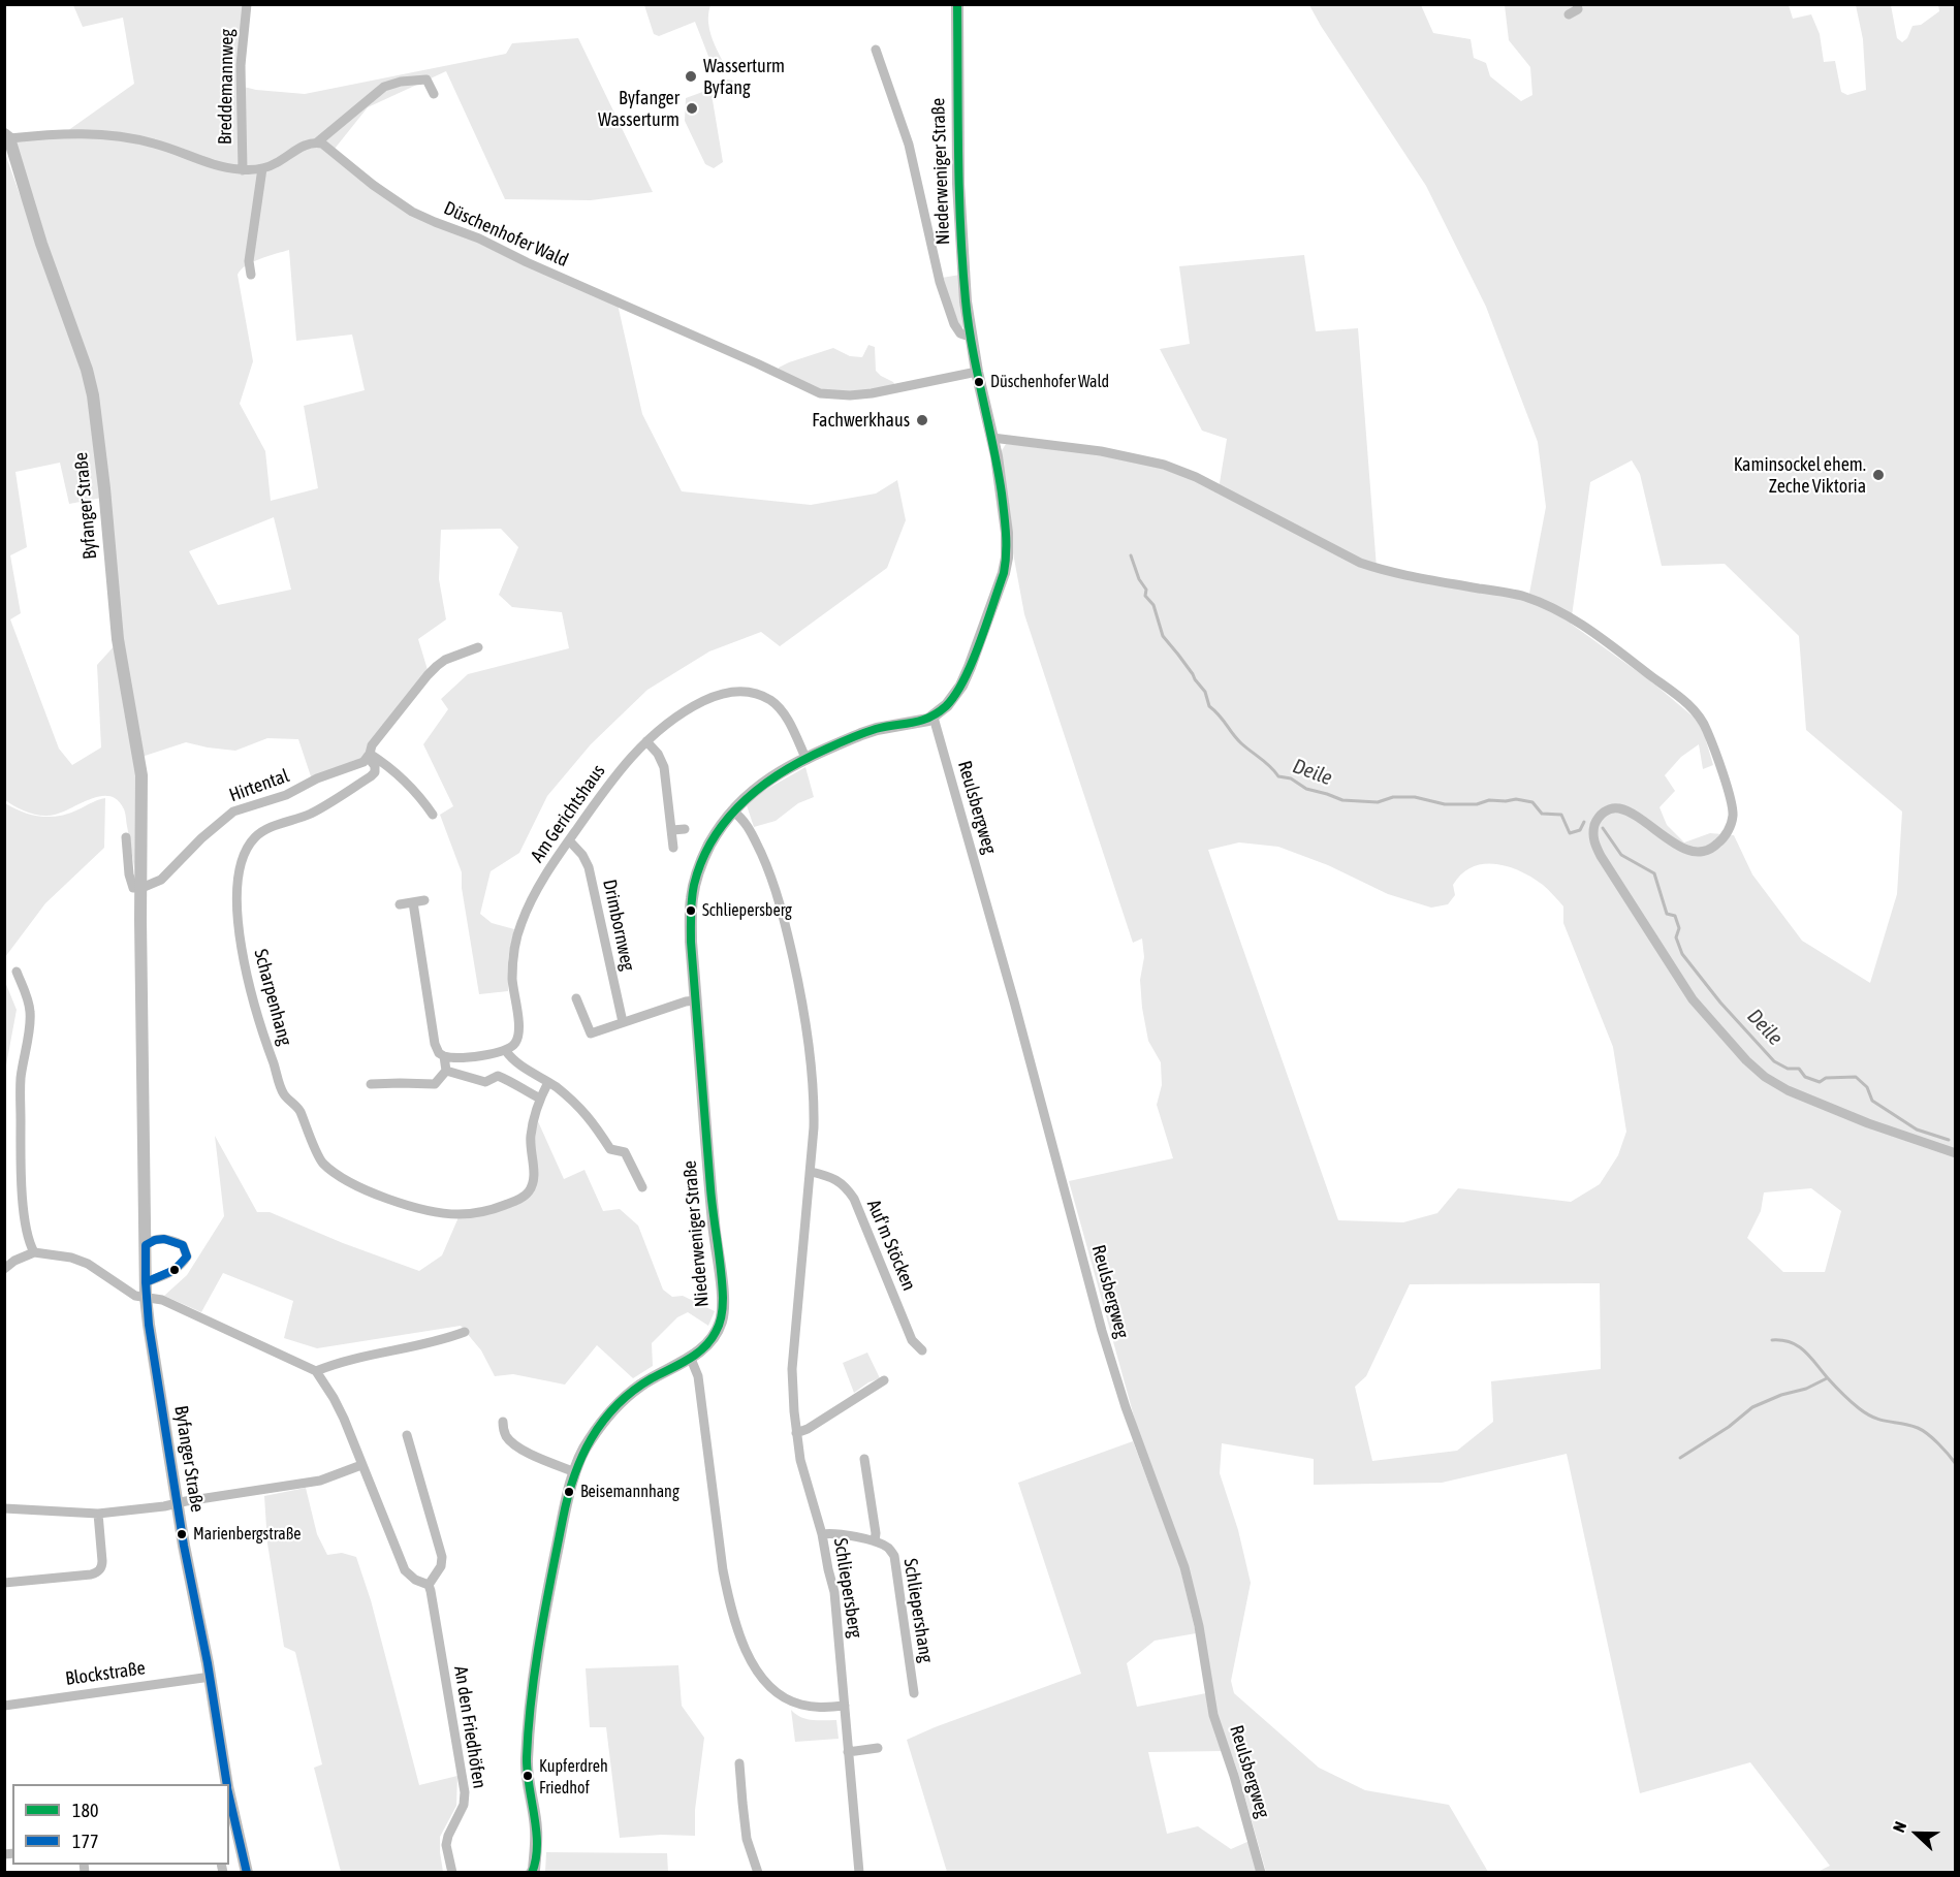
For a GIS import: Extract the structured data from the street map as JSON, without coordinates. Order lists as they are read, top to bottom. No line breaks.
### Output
{"streets":{"street":["Breddemannweg","Niederweniger Straße","Düschenhofer Wald","Byfanger Straße","Hirtental","Reulsbergweg","Am Gerichtshaus","Drimbornweg","Scharpenhang","Auf'm Stöcken","Schliepersberg","Schliepershang","Blockstraße","An den Friedhöfen"]},"crossings":[["Niederweniger Straße","Düschenhofer Wald"],["Niederweniger Straße","Reulsbergweg"],["Niederweniger Straße","Am Gerichtshaus"],["Niederweniger Straße","Schliepersberg"],["Byfanger Straße","Hirtental"],["Byfanger Straße","Blockstraße"],["Hirtental","Scharpenhang"],["Am Gerichtshaus","Drimbornweg"],["Auf'm Stöcken","Schliepersberg"]],"water":["Deile"],"places":["Wasserturm Byfang","Byfanger Wasserturm","Düschenhofer Wald","Fachwerkhaus","Kaminsockel ehem. Zeche Viktoria","Schliepersberg","Beisemannhang","Marienbergstraße","Kupferdreh Friedhof"],"lines":["transit line 180","transit line 177"],"legend":["180","177"],"north":"left"}
